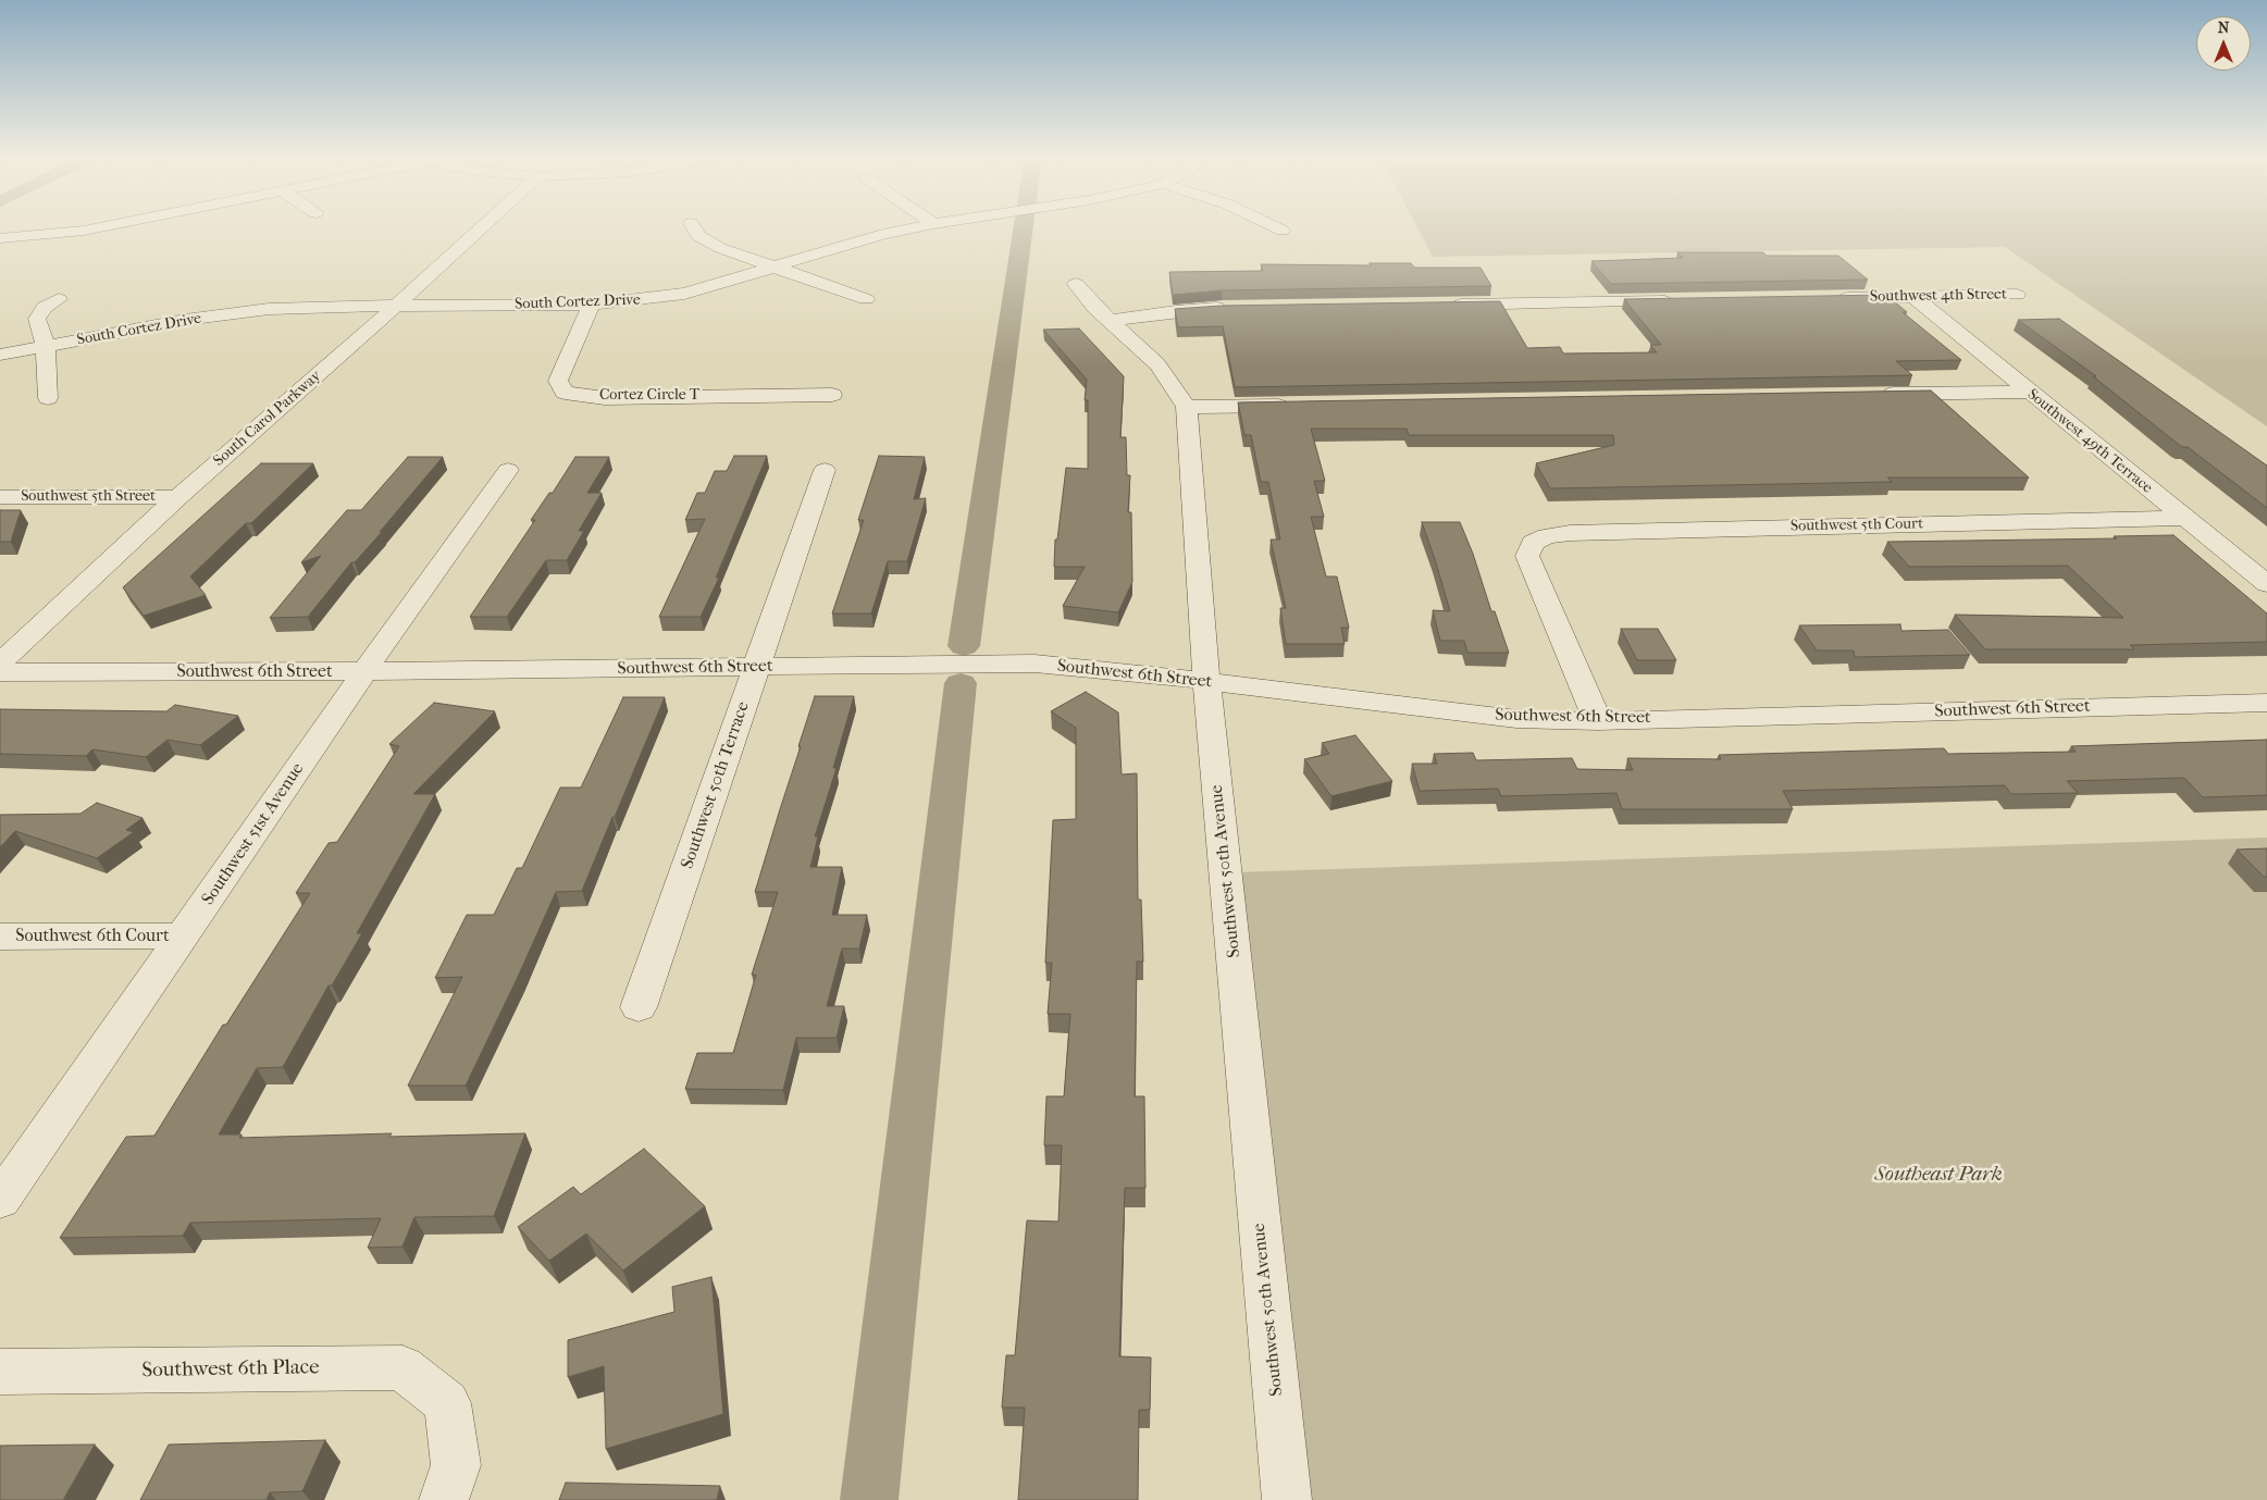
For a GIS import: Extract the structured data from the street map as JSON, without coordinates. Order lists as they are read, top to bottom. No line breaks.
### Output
{"streets":{"street":["Southwest 4th Street","South Cortez Drive","Cortez Circle T","South Carol Parkway","Southwest 49th Terrace","Southwest 5th Street","Southwest 5th Court","Southwest 6th Street","Southwest 50th Terrace","Southwest 51st Avenue","Southwest 50th Avenue","Southwest 6th Court","Southwest 6th Place"]},"crossings":[["Southwest 4th Street","Southwest 49th Terrace"],["South Cortez Drive","Cortez Circle T"],["South Cortez Drive","South Carol Parkway"],["South Carol Parkway","Southwest 5th Street"],["Southwest 49th Terrace","Southwest 5th Court"],["Southwest 5th Court","Southwest 6th Street"],["Southwest 6th Street","Southwest 50th Terrace"],["Southwest 6th Street","Southwest 51st Avenue"],["Southwest 6th Street","Southwest 50th Avenue"],["Southwest 51st Avenue","Southwest 6th Court"]],"parks":["Southeast Park"],"north":"top"}
